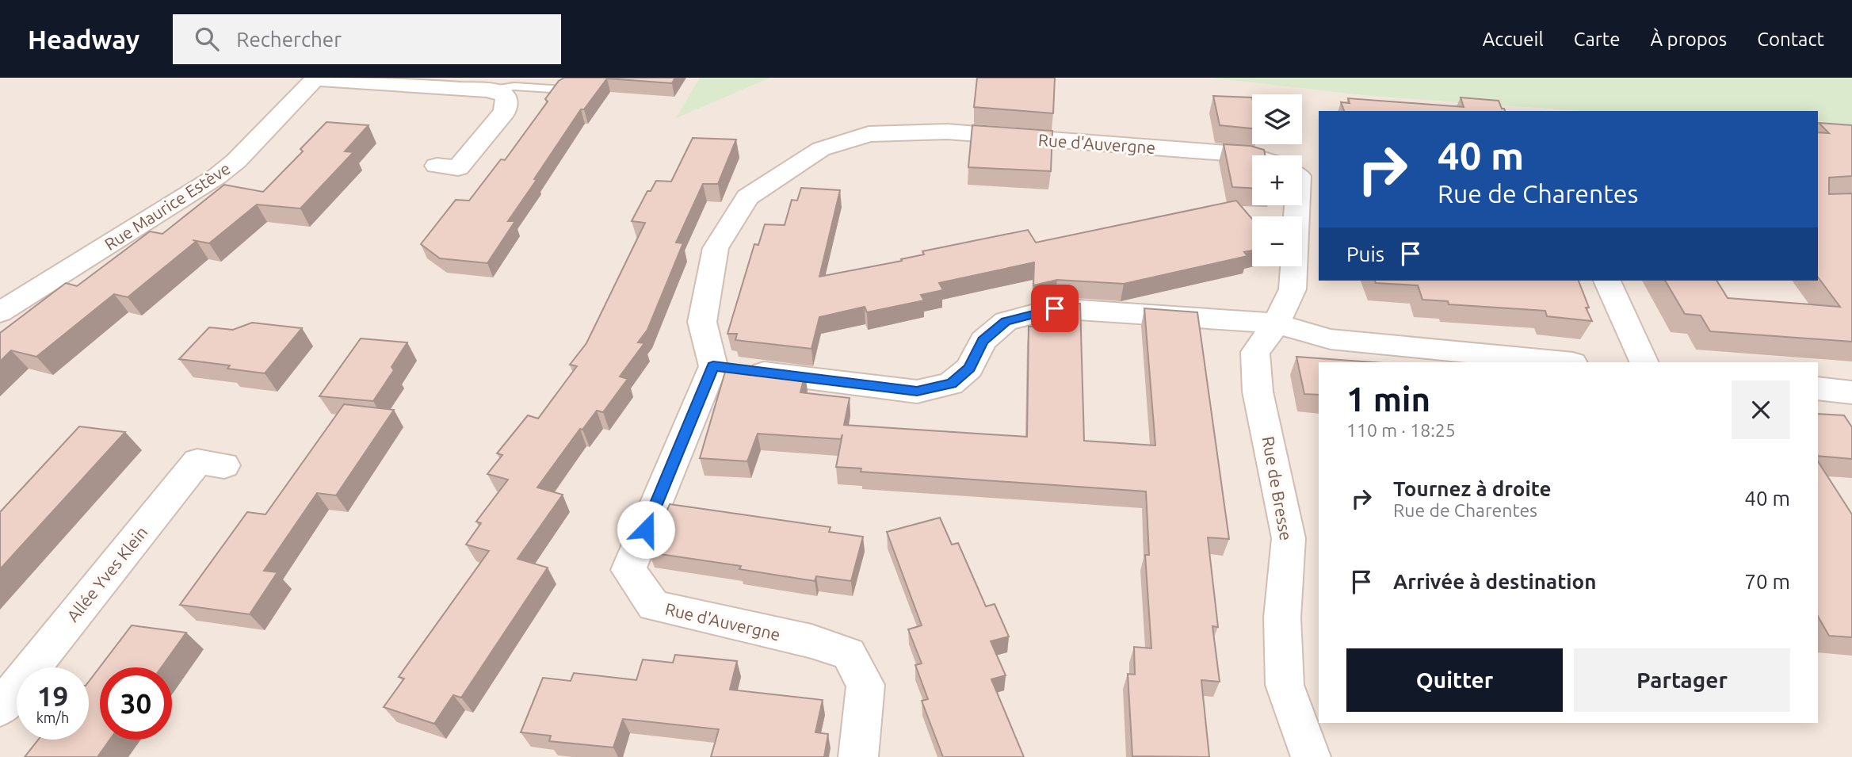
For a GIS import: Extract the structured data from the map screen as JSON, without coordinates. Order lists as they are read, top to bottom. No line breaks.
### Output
{"streets":{"street":["Rue d'Auvergne","Rue Maurice Estève","Rue de Bresse","Allée Yves Klein"]},"page":{"header":"Headway","search":"Rechercher","nav":["Accueil","Carte","À propos","Contact"],"map_buttons":["+","−"],"turn":["40 m","Rue de Charentes"],"then":"Puis","heading":["1 min","110 m · 18:25"],"list":[{"name":"Tournez à droite","note":"Rue de Charentes","value":"40 m"},{"name":"Arrivée à destination","value":"70 m"}],"buttons":["Quitter","Partager"],"speed":"19 km/h","limit":"30"}}
